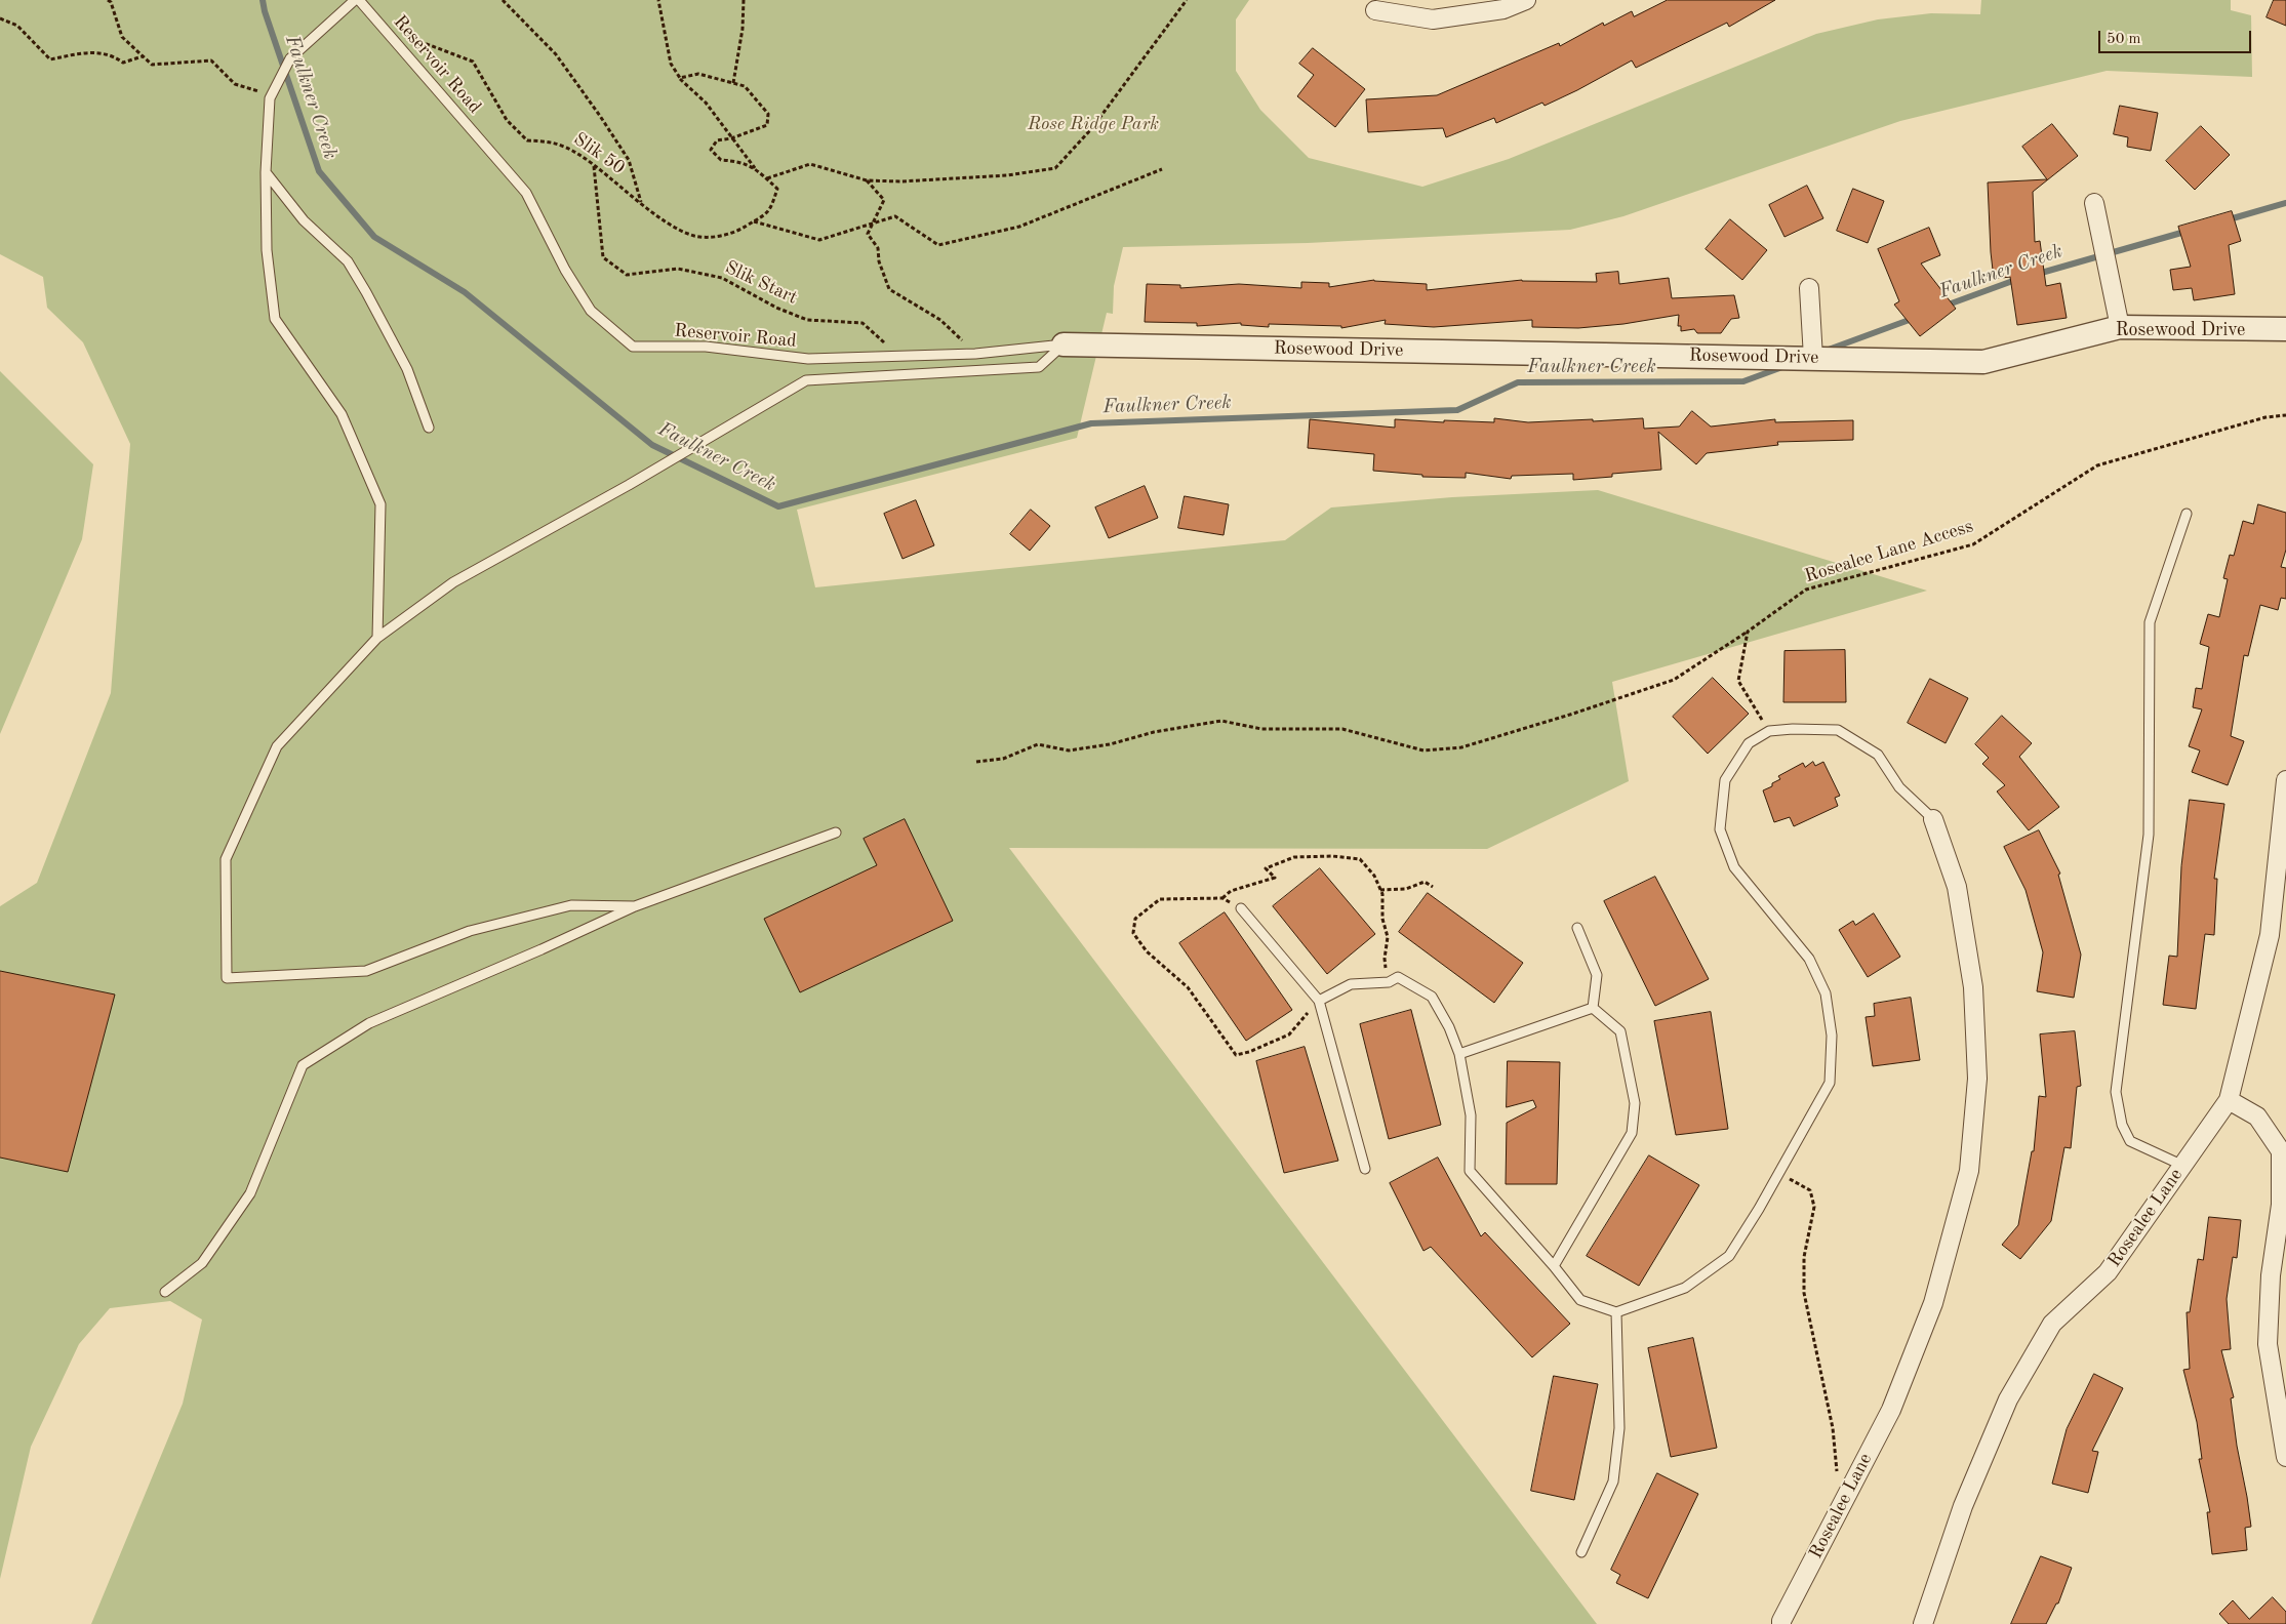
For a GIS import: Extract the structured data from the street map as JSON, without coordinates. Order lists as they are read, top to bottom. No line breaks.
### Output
{"streets":{"street":["Rosewood Drive","Rosealee Lane"],"lane":["Reservoir Road"],"path":["Slik 50","Slik Start","Rosealee Lane Access"]},"crossings":[["Reservoir Road","Slik 50"],["Reservoir Road","Slik Start"],["Reservoir Road","Rosewood Drive"],["Slik 50","Slik Start"]],"water":["Faulkner Creek"],"parks":["Rose Ridge Park"],"scale_bar":"50 m"}
